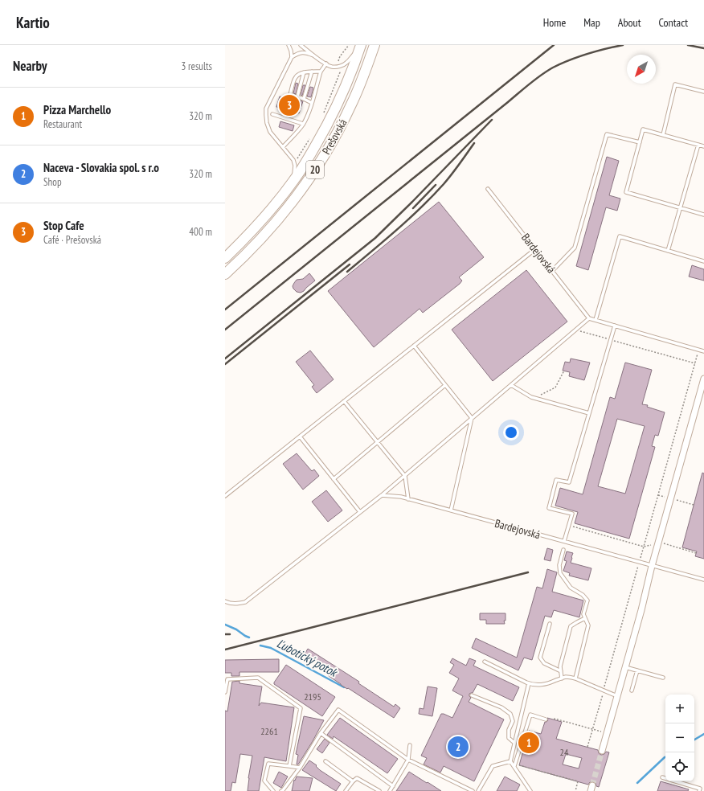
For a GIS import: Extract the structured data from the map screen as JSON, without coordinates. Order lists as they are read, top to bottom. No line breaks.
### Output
{"streets":{"main road":["Prešovská","20"],"lane":["Bardejovská"]},"water":["Ľubotický potok"],"house_numbers":["2195","2261","24"],"north":"bottom left","page":{"header":"Kartio","nav":["Home","Map","About","Contact"],"heading":["Nearby","3 results"],"list":[{"mark":"1","name":"Pizza Marchello","note":"Restaurant","value":"320 m"},{"mark":"2","name":"Naceva - Slovakia spol. s r.o","note":"Shop","value":"320 m"},{"mark":"3","name":"Stop Cafe","note":"Café · Prešovská","value":"400 m"}],"pins":["3","1","2"],"map_buttons":["+","−"]}}
